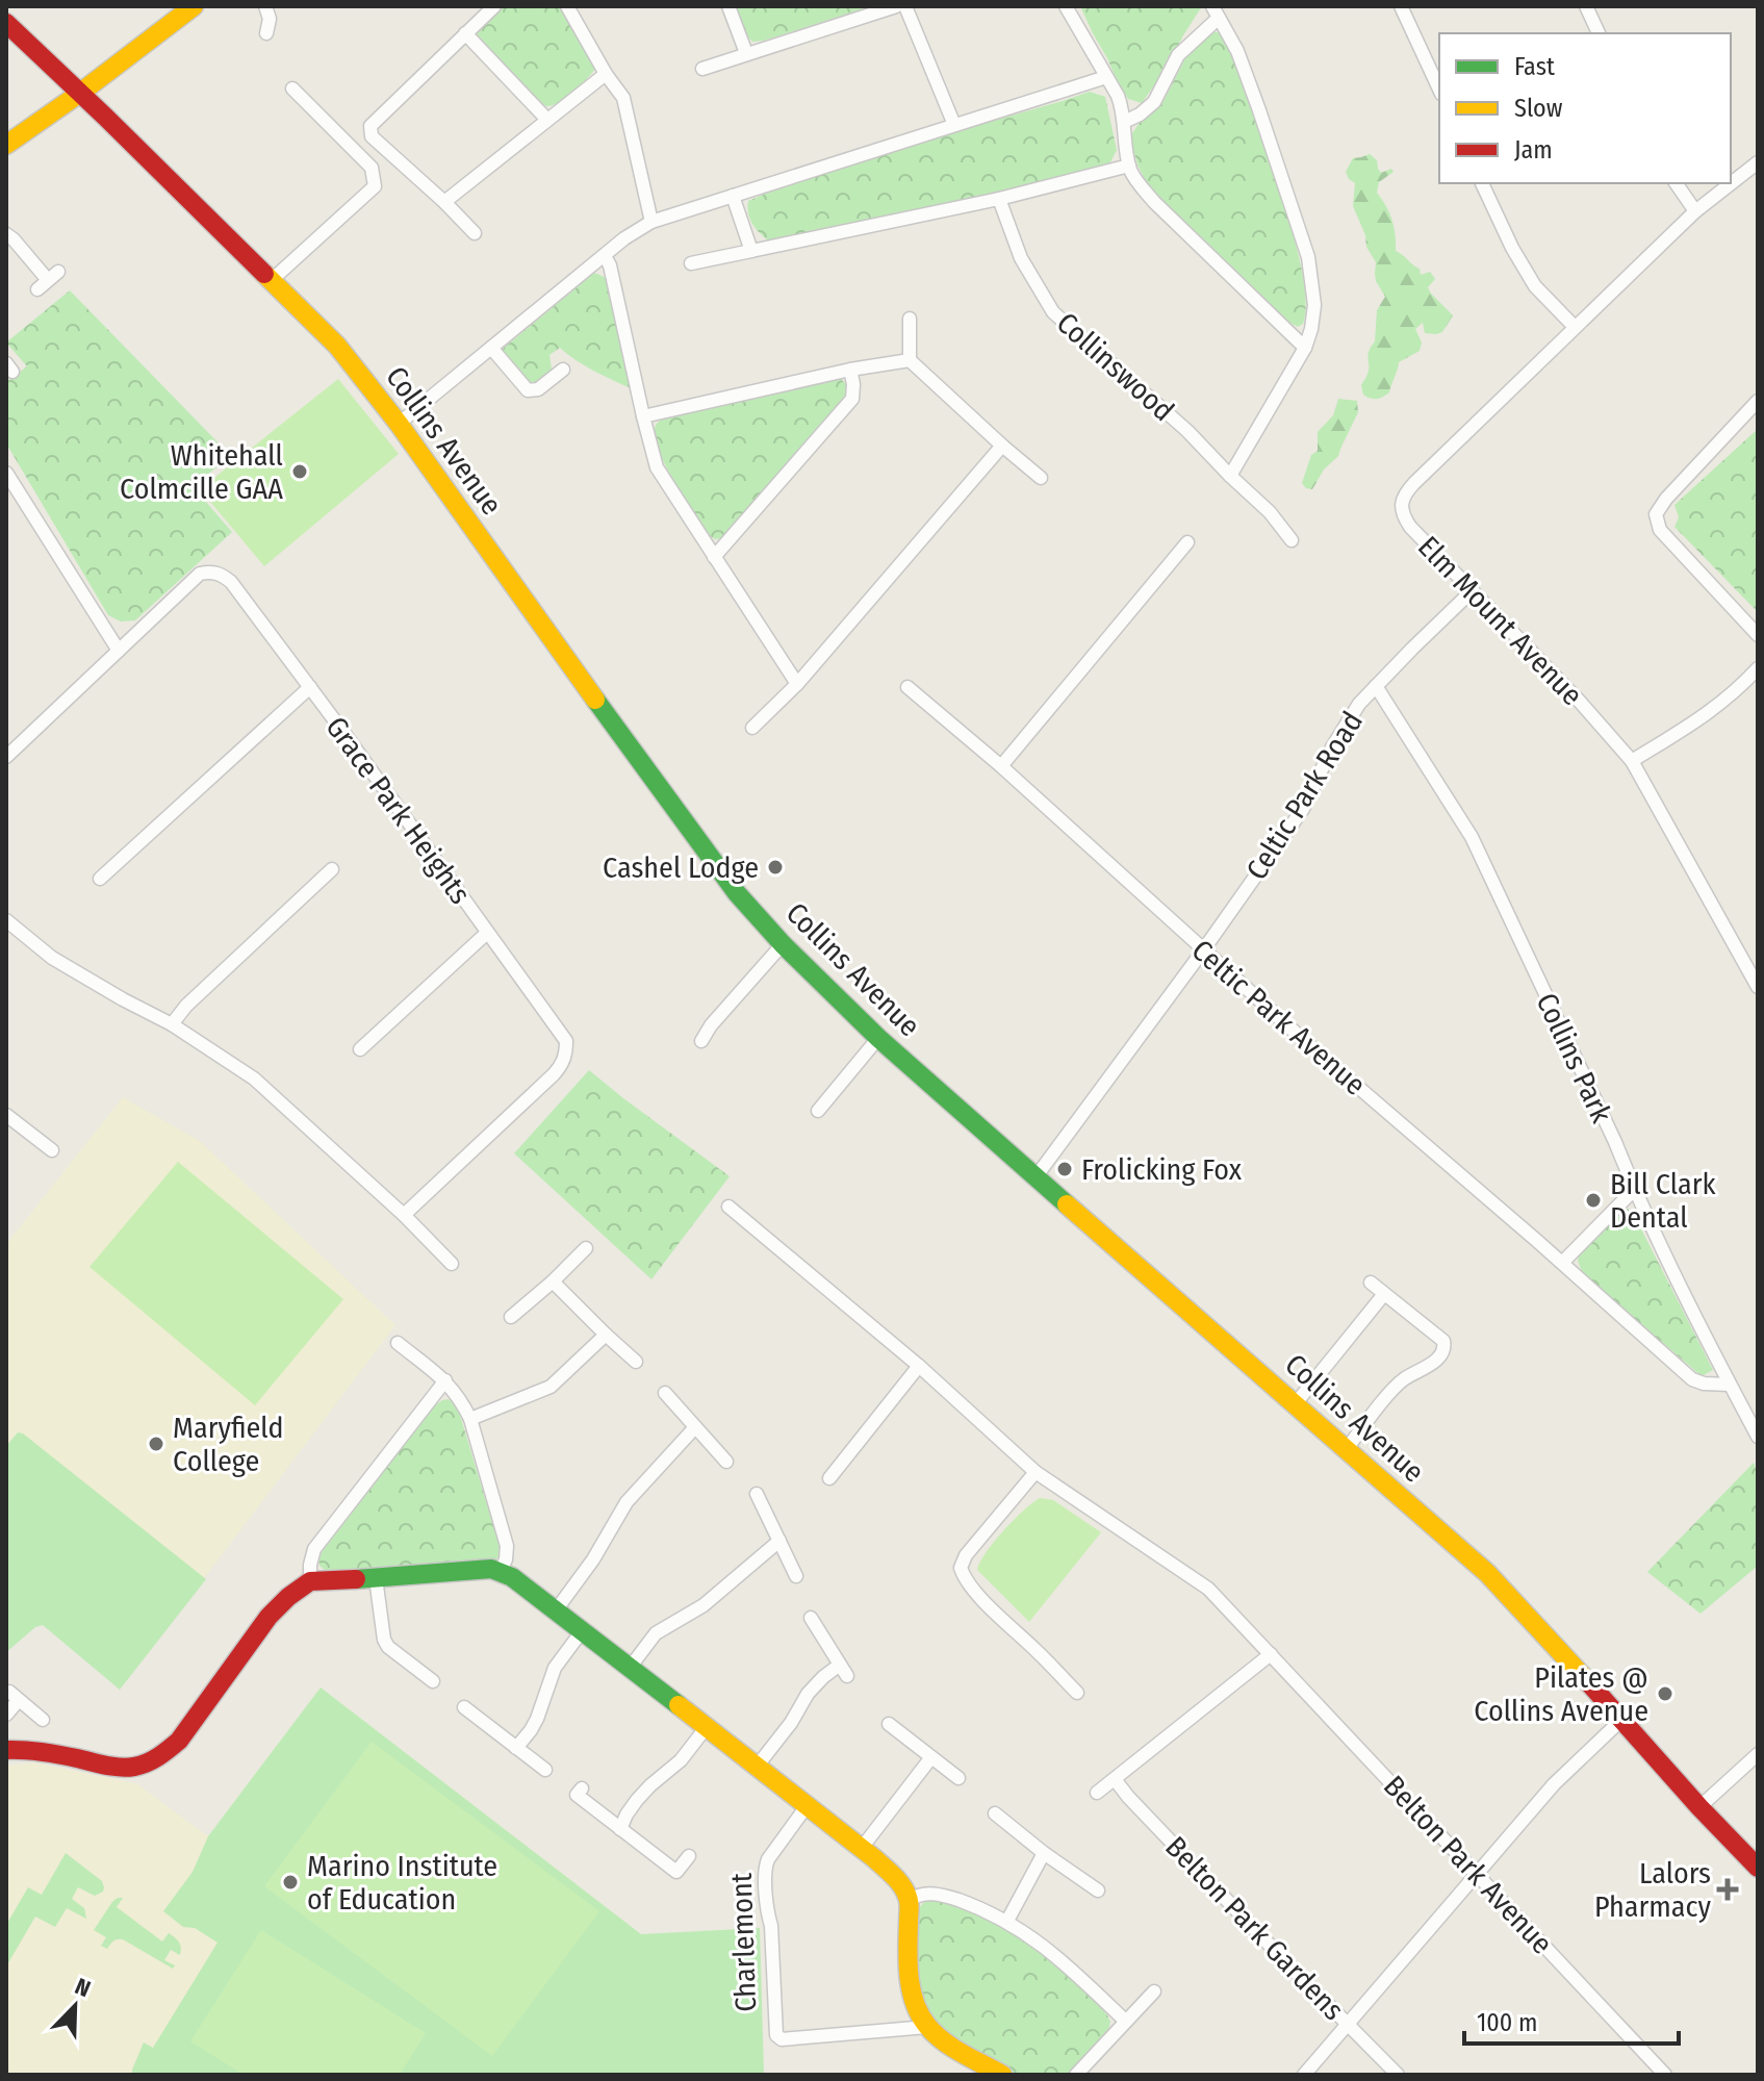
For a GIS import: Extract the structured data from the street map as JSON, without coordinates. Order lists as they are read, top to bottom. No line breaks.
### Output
{"streets":{"main road":["Collins Avenue"],"street":["Collinswood","Elm Mount Avenue","Celtic Park Road","Grace Park Heights","Celtic Park Avenue","Collins Park","Belton Park Avenue","Belton Park Gardens","Charlemont"]},"crossings":[["Collins Avenue","Celtic Park Road"],["Elm Mount Avenue","Celtic Park Road"],["Celtic Park Road","Celtic Park Avenue"],["Celtic Park Road","Collins Park"],["Celtic Park Avenue","Collins Park"]],"places":{"other":["Whitehall Colmcille GAA","Cashel Lodge","Frolicking Fox","Bill Clark Dental","Maryfield College","Pilates @ Collins Avenue","Marino Institute of Education"],"health":["Lalors Pharmacy"]},"legend":["Fast","Slow","Jam"],"scale_bar":"100 m","north":"top right"}
